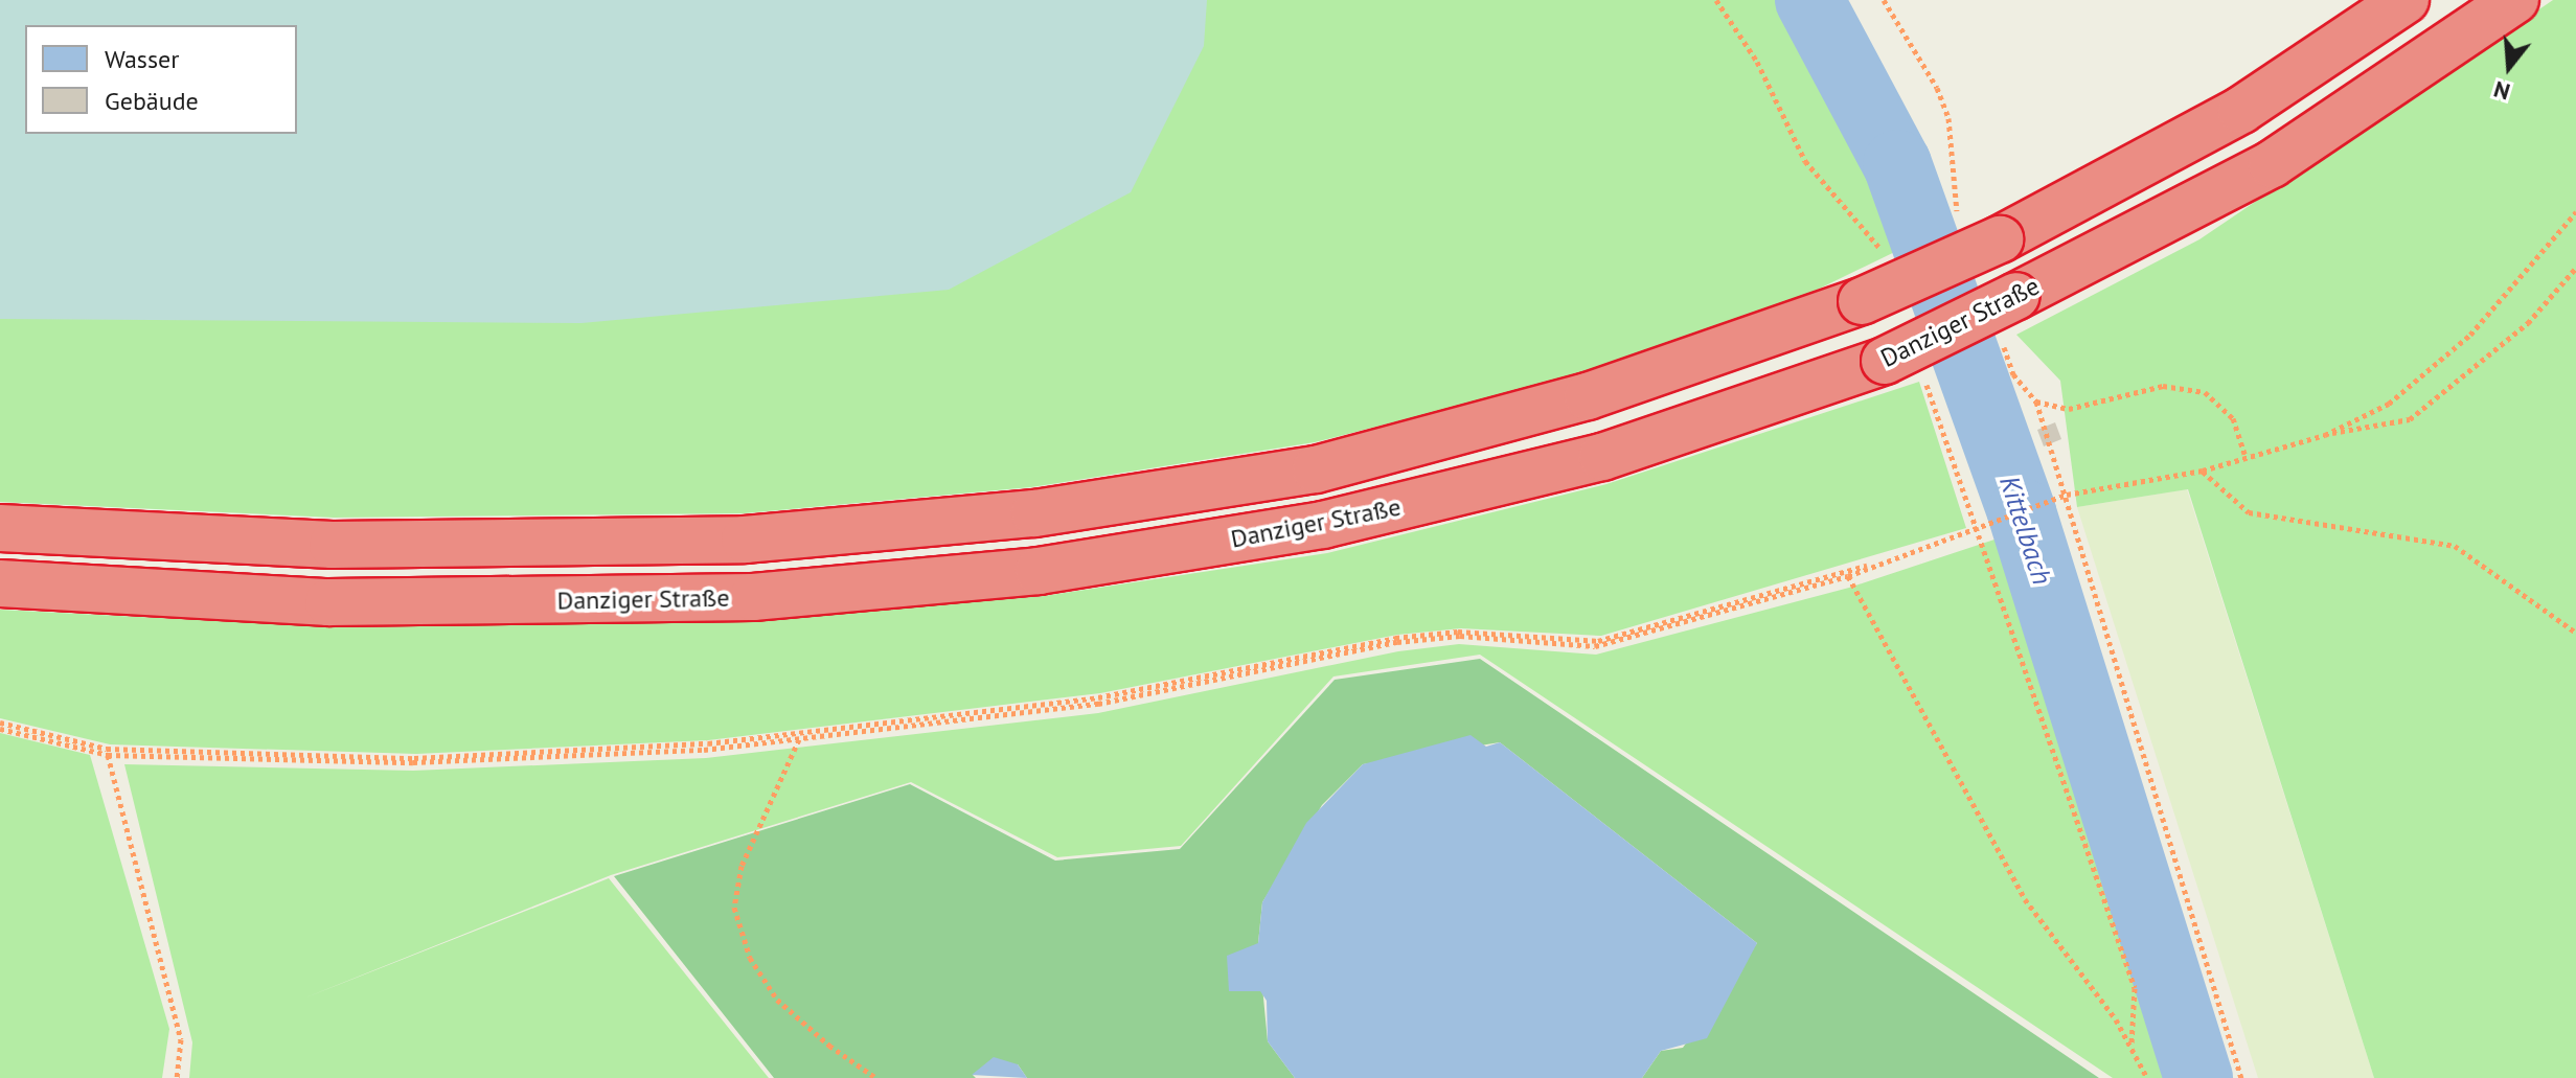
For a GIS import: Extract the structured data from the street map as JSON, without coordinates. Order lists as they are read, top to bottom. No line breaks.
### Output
{"streets":{"highway":["Danziger Straße"]},"water":["Kittelbach"],"legend":["Wasser","Gebäude"],"north":"bottom"}
